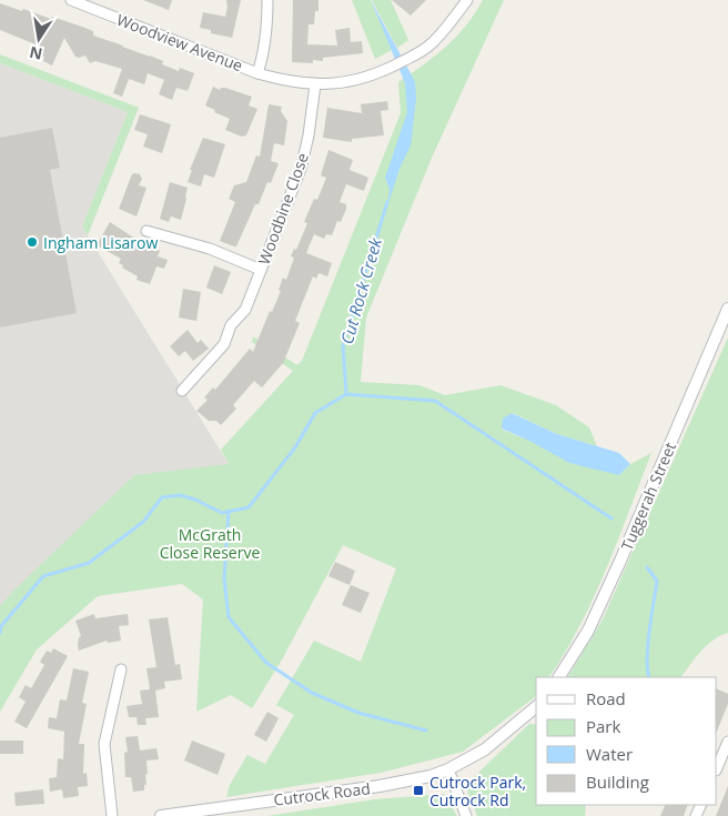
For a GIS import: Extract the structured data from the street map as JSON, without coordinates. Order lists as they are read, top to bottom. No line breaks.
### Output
{"streets":{"street":["Woodview Avenue","Woodbine Close","Tuggerah Street","Cutrock Road"]},"crossings":[["Woodview Avenue","Woodbine Close"]],"water":["Cut Rock Creek"],"parks":["McGrath Close Reserve"],"places":{"other":["Ingham Lisarow"],"transit":["Cutrock Park, Cutrock Rd"]},"legend":["Road","Park","Water","Building"],"north":"bottom"}
